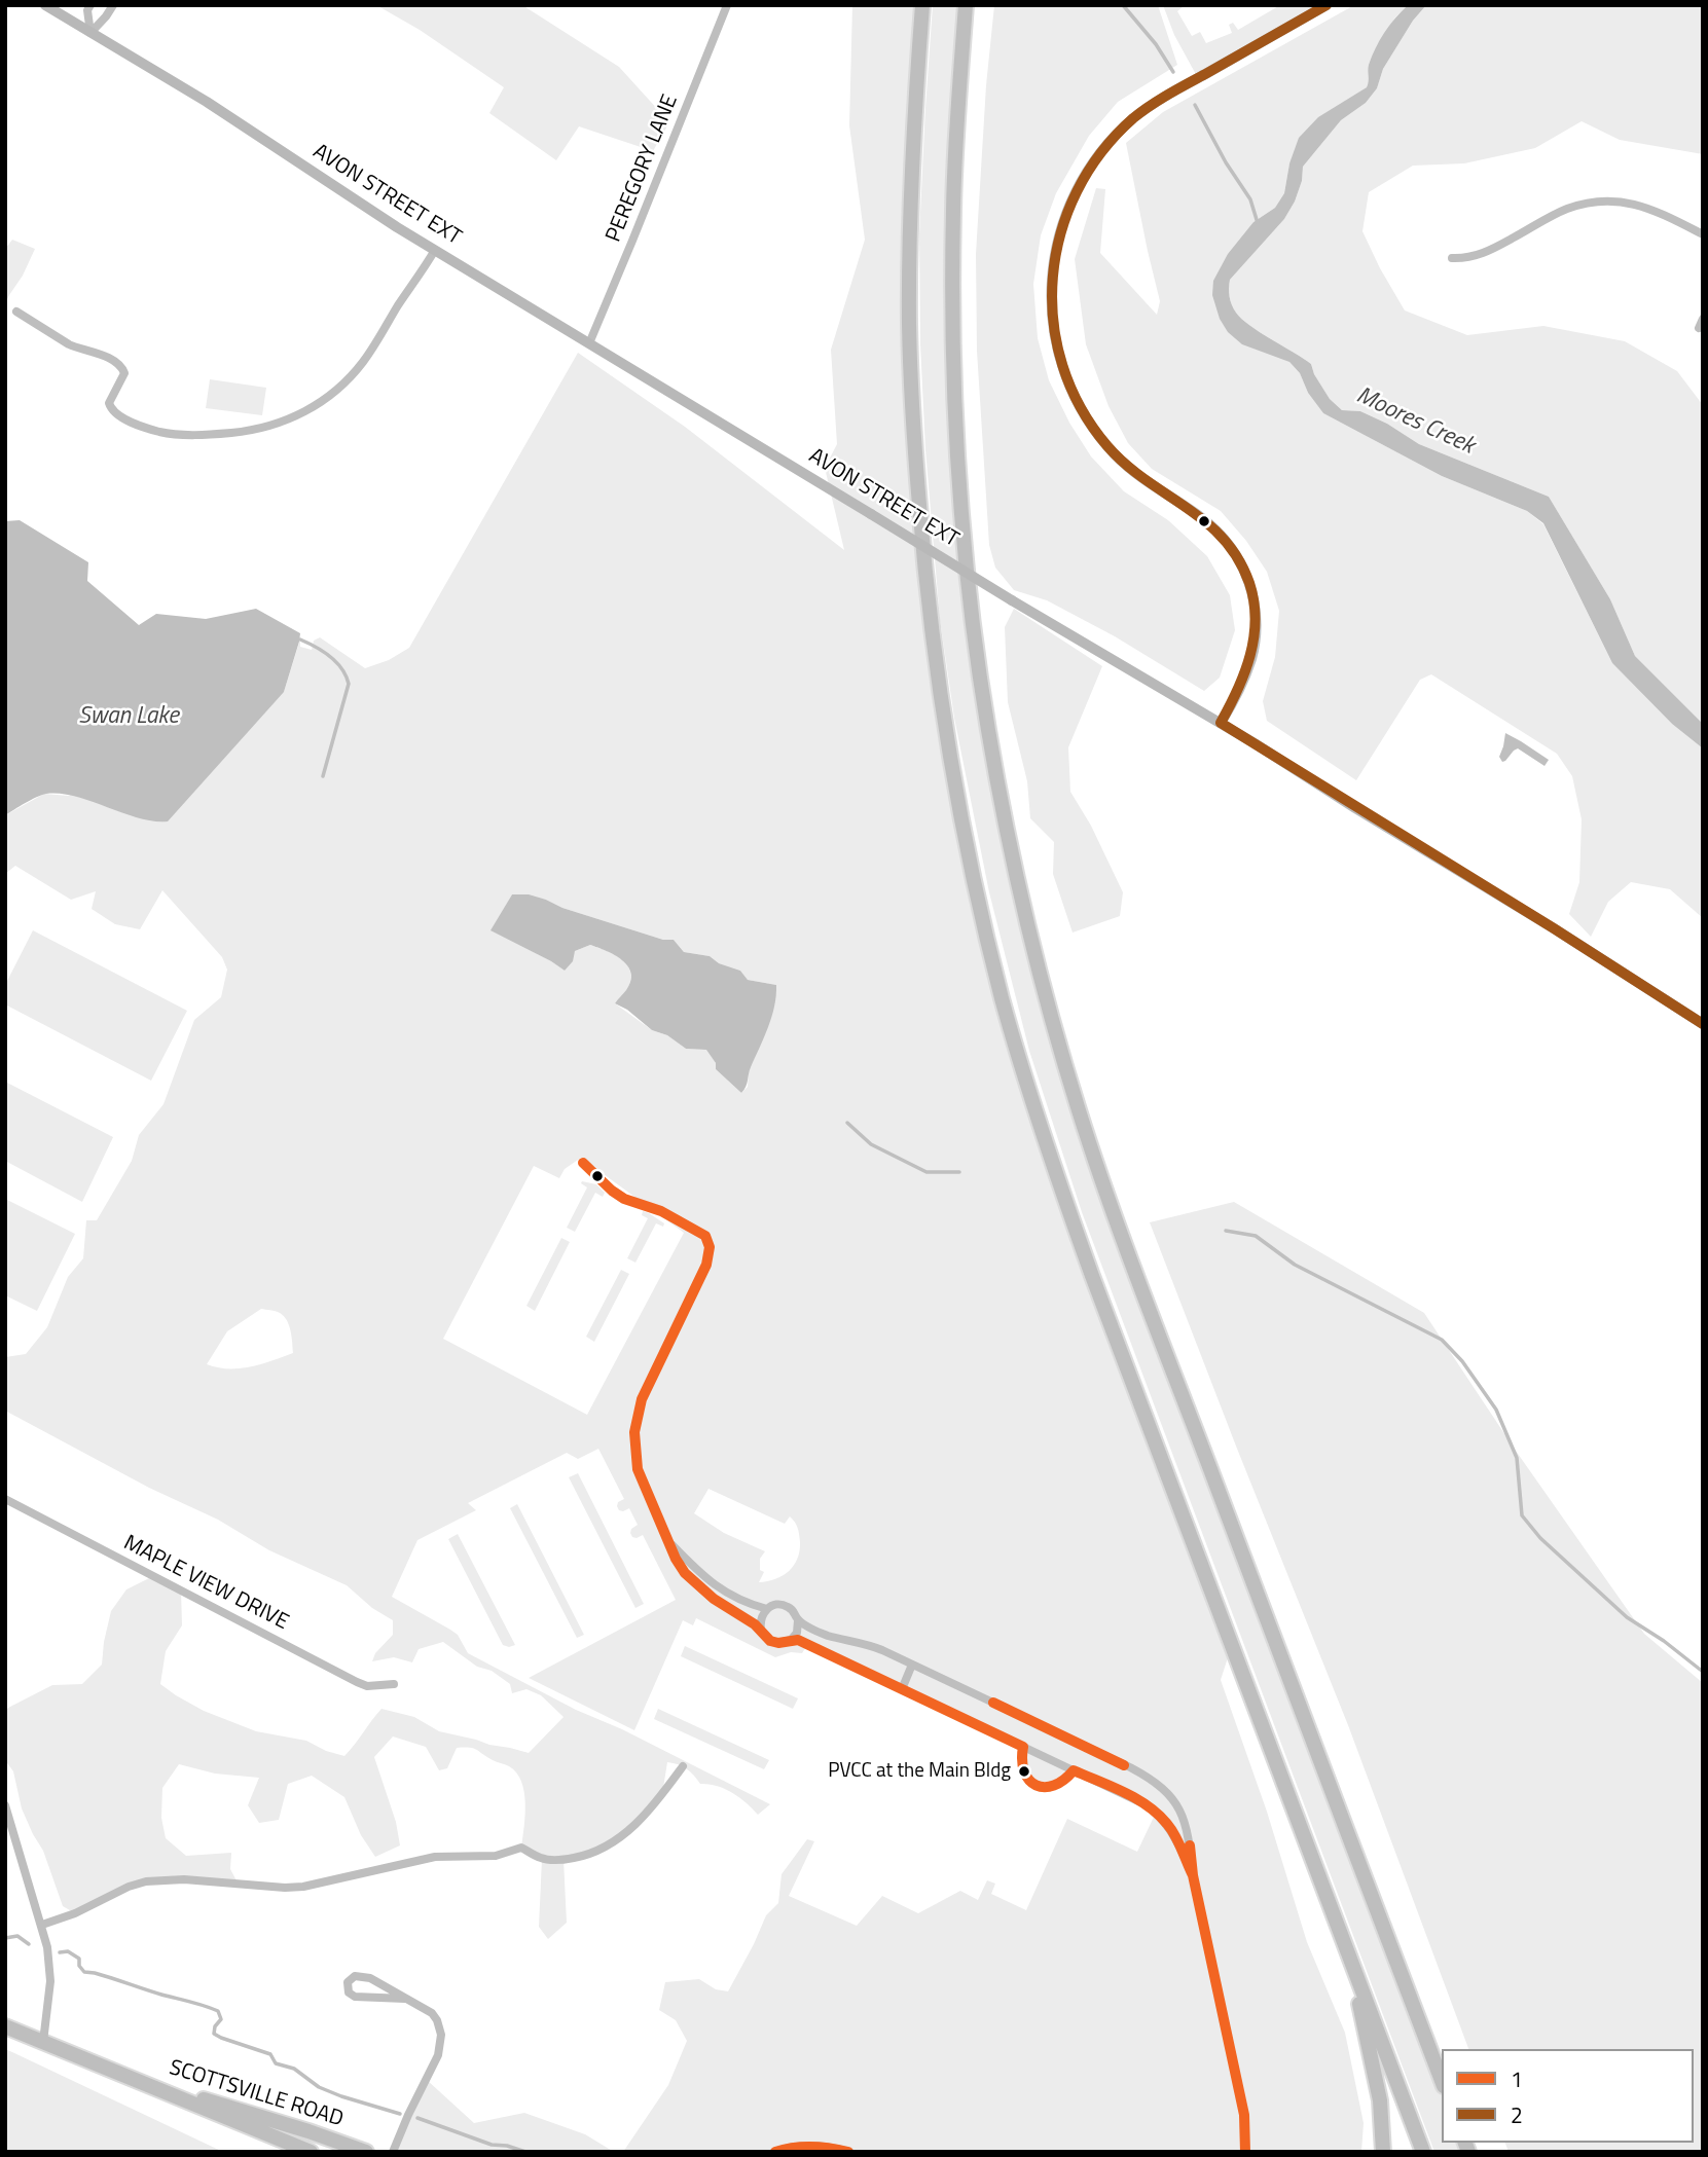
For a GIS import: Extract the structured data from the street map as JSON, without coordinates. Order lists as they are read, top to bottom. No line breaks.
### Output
{"streets":{"highway":["SCOTTSVILLE ROAD"],"main road":["AVON STREET EXT"],"street":["PEREGORY LANE","MAPLE VIEW DRIVE"]},"crossings":[["PEREGORY LANE","AVON STREET EXT"]],"water":["Moores Creek","Swan Lake"],"places":["PVCC at the Main Bldg"],"lines":["transit line 2","transit line 1"],"legend":["1","2"]}
